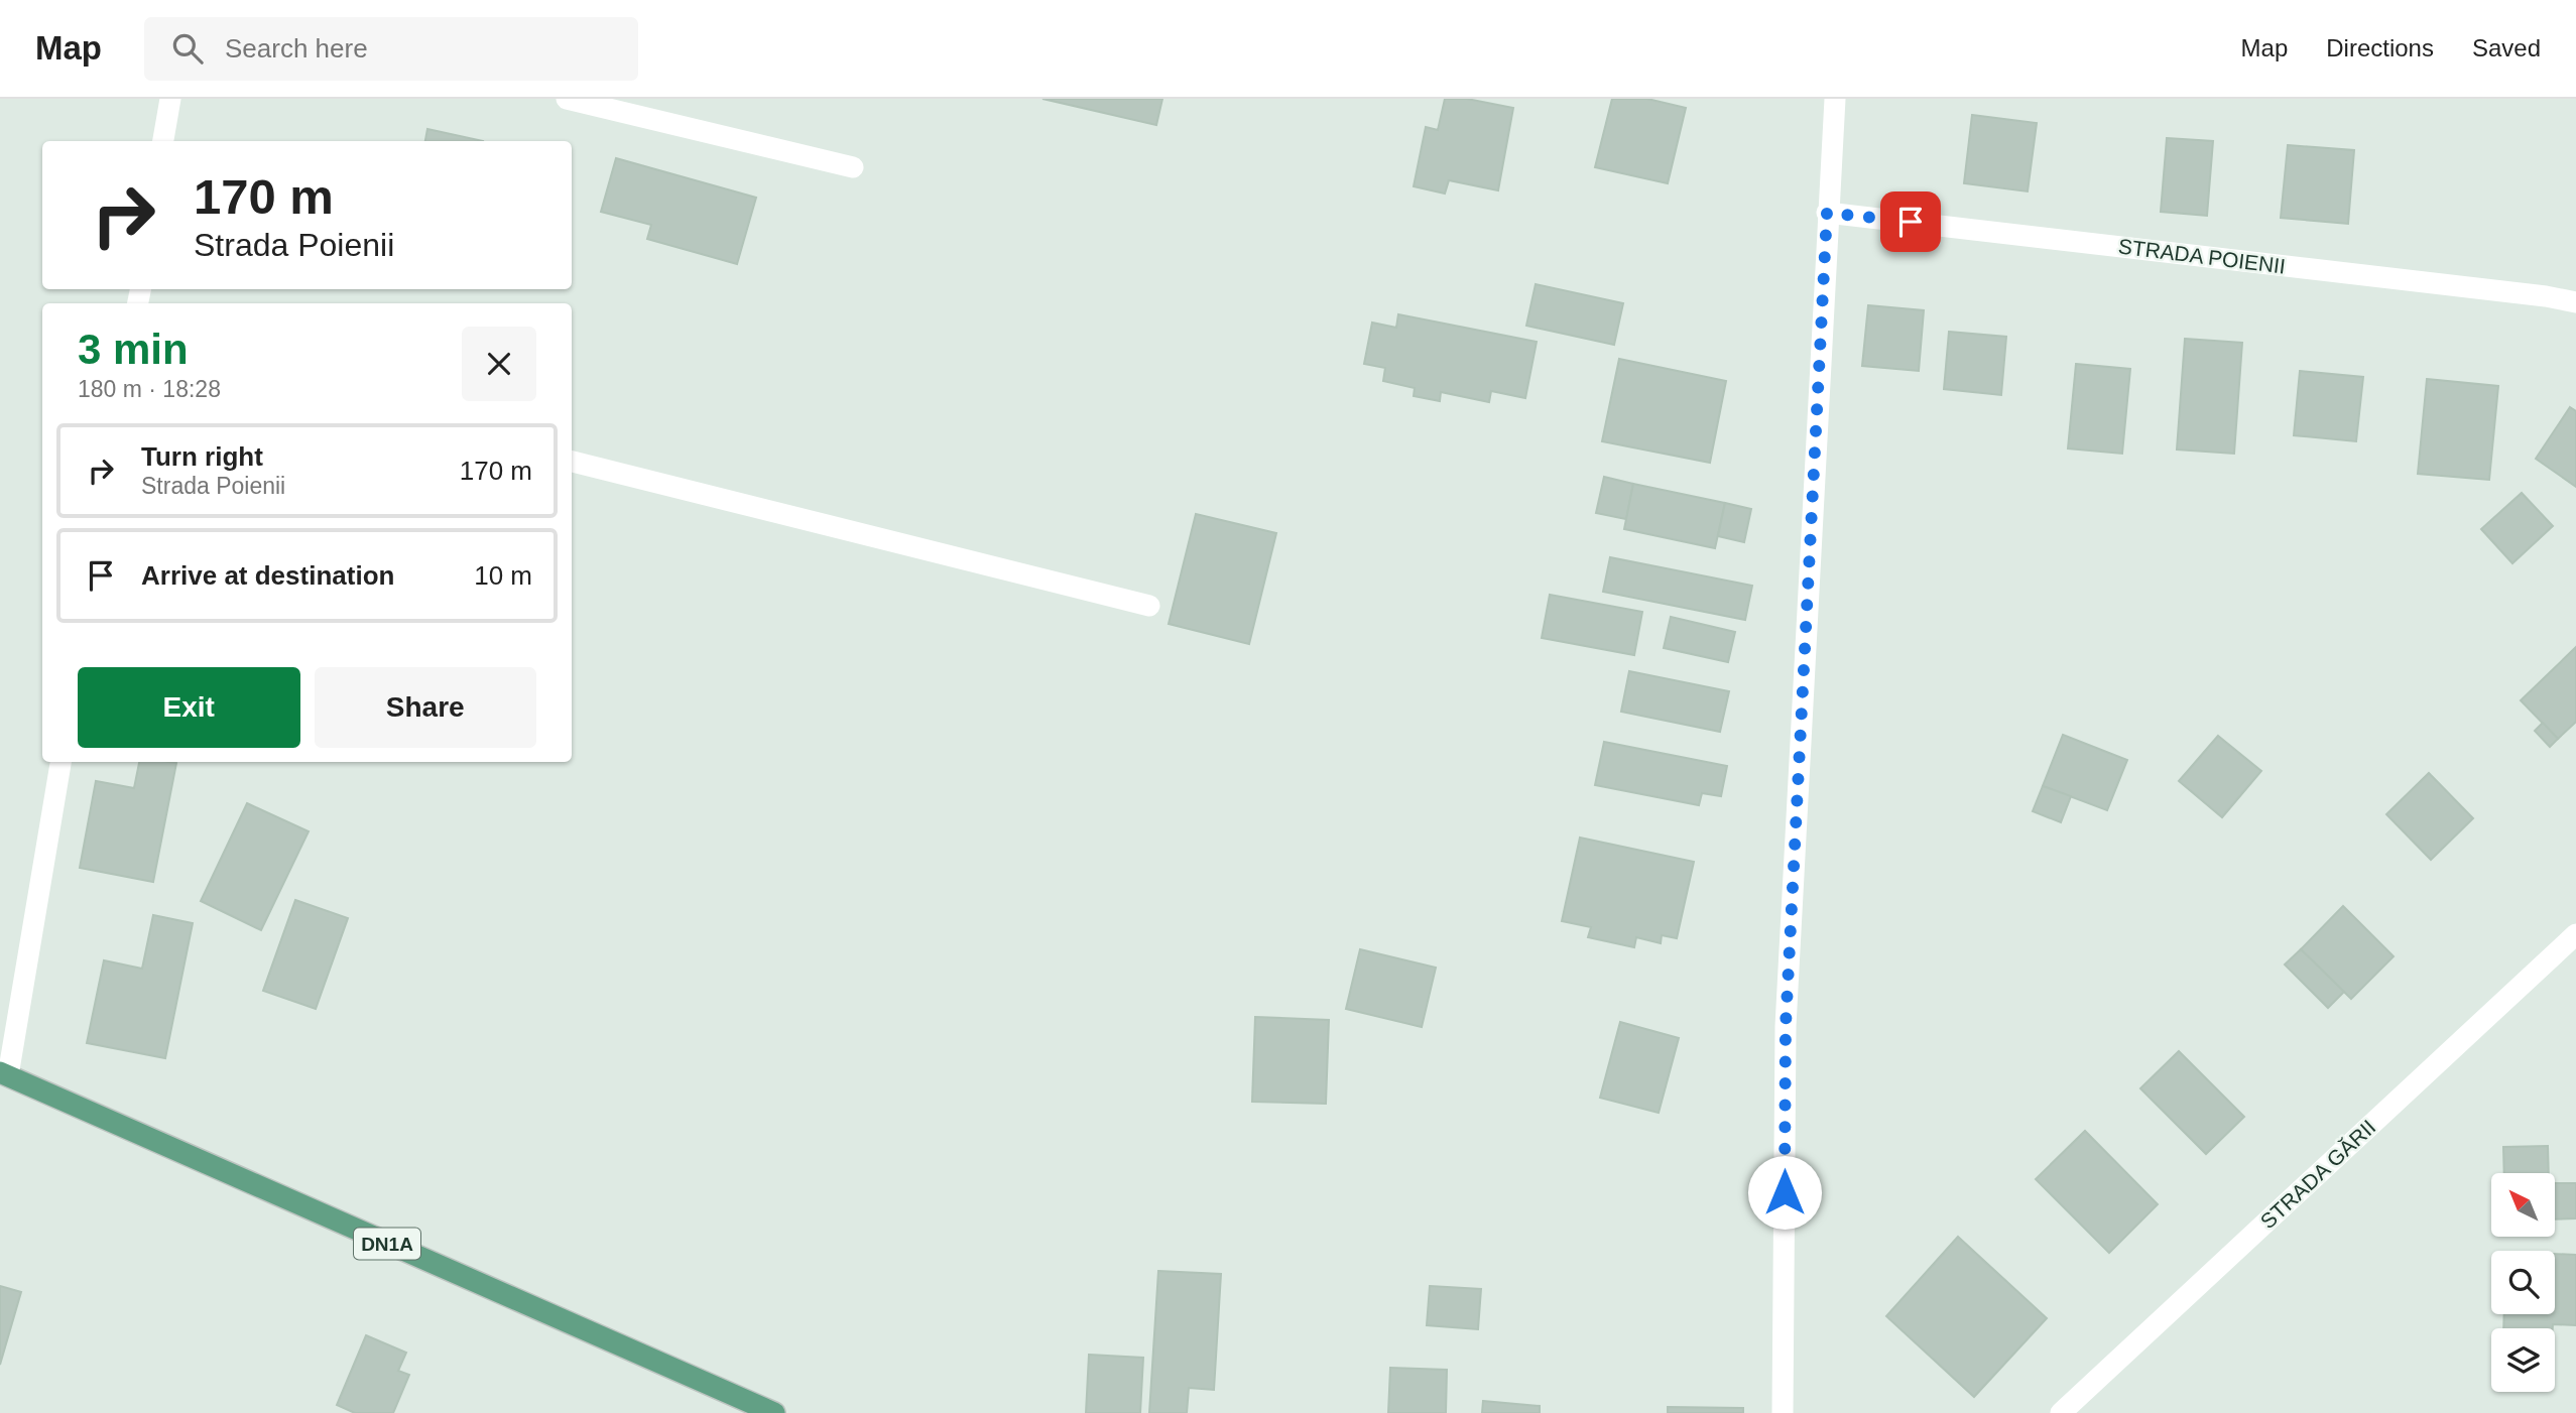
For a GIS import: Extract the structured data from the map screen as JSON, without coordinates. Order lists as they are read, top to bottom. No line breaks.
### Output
{"streets":{"main road":["DN1A"],"street":["STRADA POIENII","STRADA GĂRII"]},"north":"top left","page":{"header":"Map","search":"Search here","nav":["Map","Directions","Saved"],"turn":["170 m","Strada Poienii"],"heading":["3 min","180 m · 18:28"],"list":[{"name":"Turn right","note":"Strada Poienii","value":"170 m"},{"name":"Arrive at destination","value":"10 m"}],"buttons":["Exit","Share"]}}
